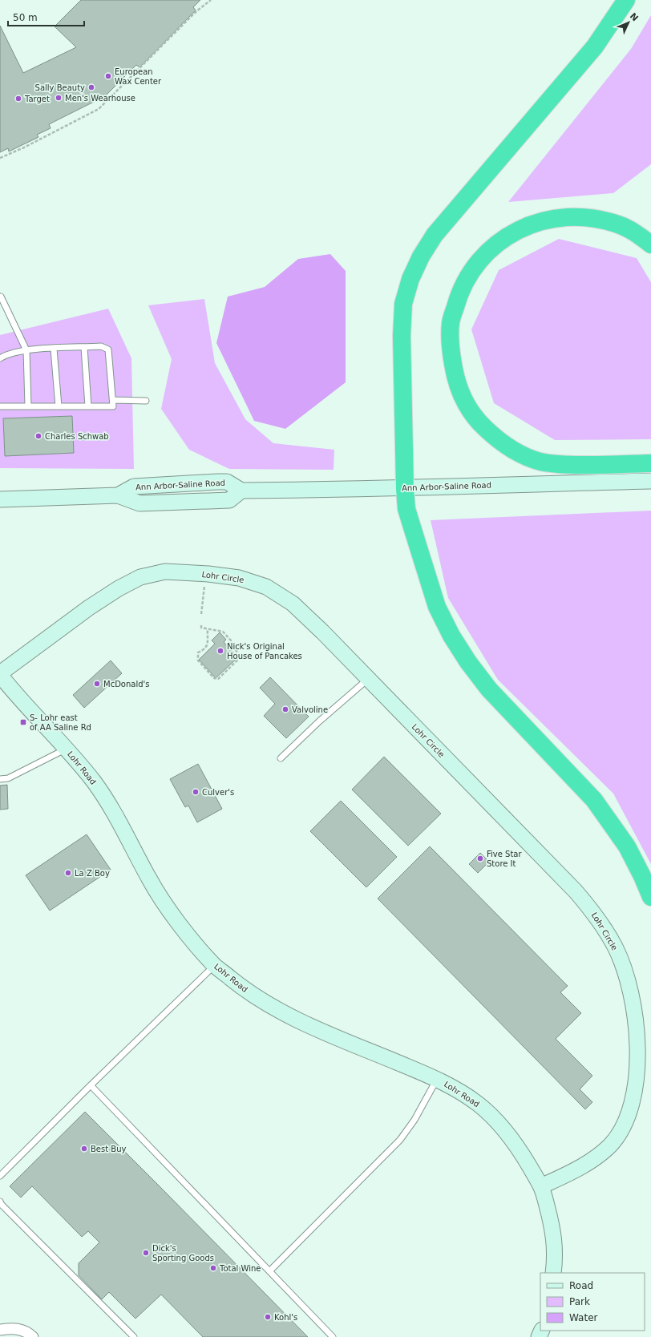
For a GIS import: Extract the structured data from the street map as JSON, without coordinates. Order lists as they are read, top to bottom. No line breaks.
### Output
{"streets":{"street":["Ann Arbor-Saline Road","Lohr Circle","Lohr Road"]},"crossings":[["Lohr Circle","Lohr Road"]],"places":{"other":["European Wax Center","Sally Beauty","Men's Wearhouse","Target","Charles Schwab","Nick's Original House of Pancakes","McDonald's","Valvoline","Culver's","Five Star Store It","La Z Boy","Best Buy","Dick's Sporting Goods","Total Wine","Kohl's"],"transit":["S- Lohr east of AA Saline Rd"]},"legend":["Road","Park","Water"],"scale_bar":"50 m","north":"top right"}
